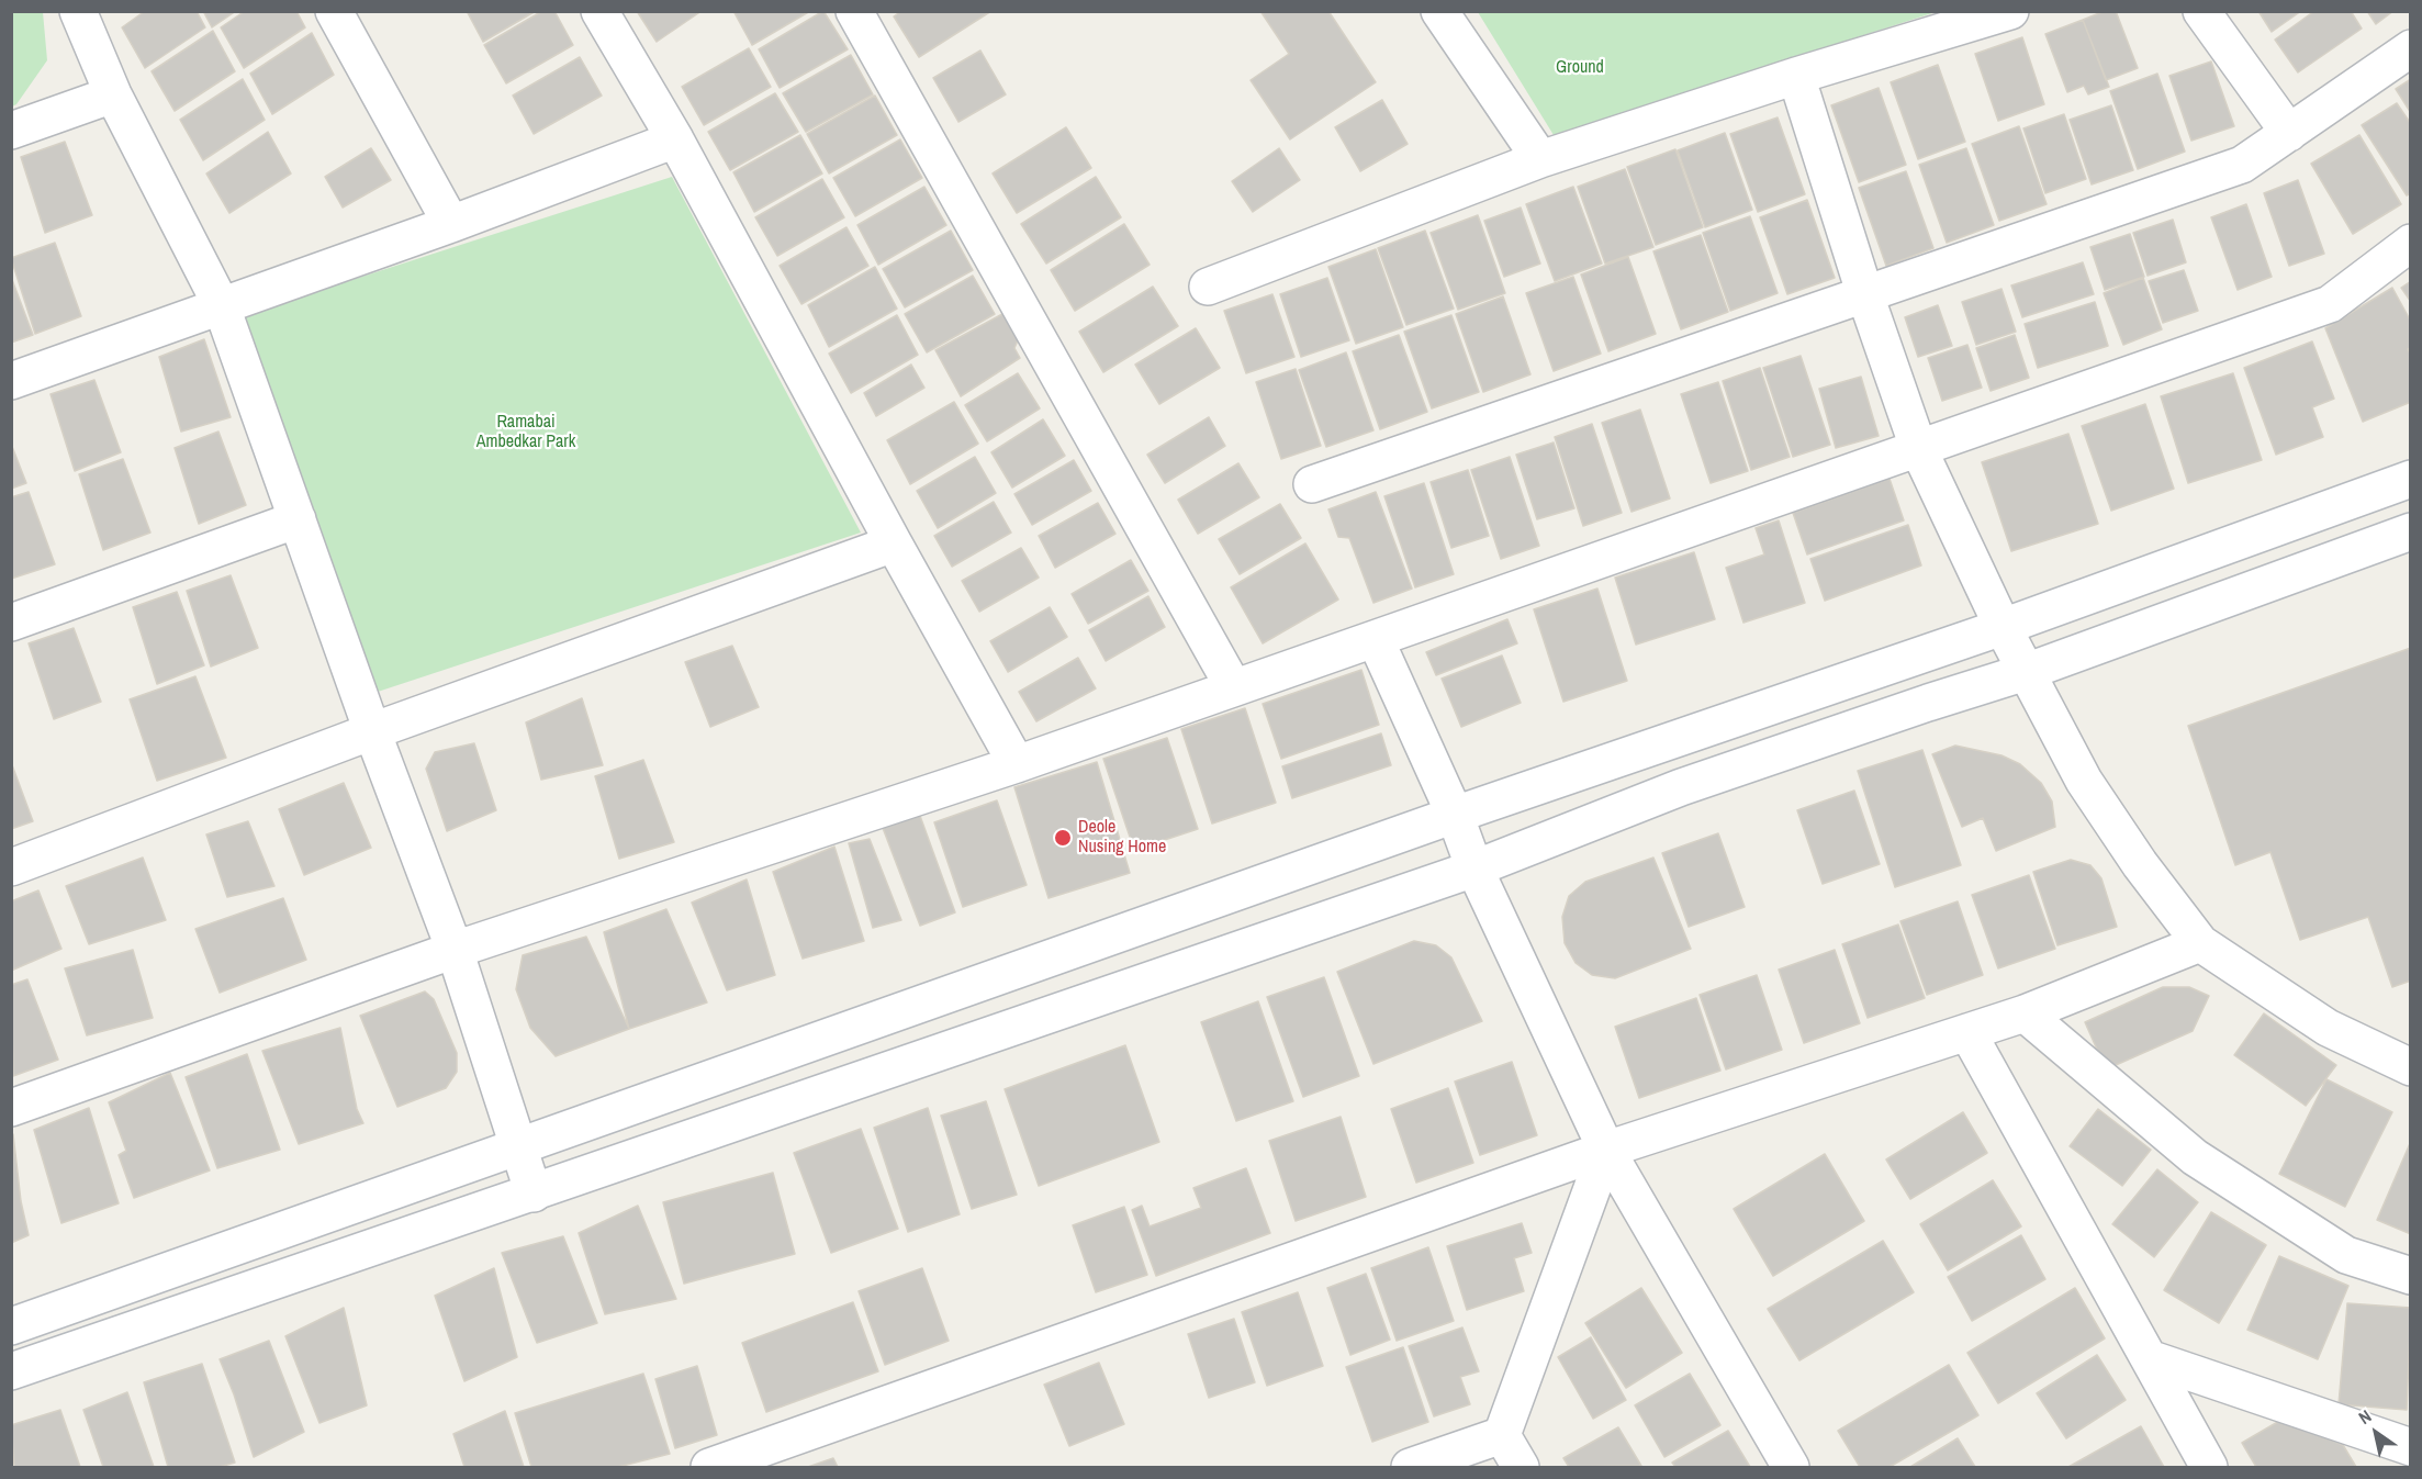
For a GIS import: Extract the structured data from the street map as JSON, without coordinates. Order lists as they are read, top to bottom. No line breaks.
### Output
{"parks":["Ground","Ramabai Ambedkar Park"],"places":["Deole Nusing Home"],"north":"top left"}
